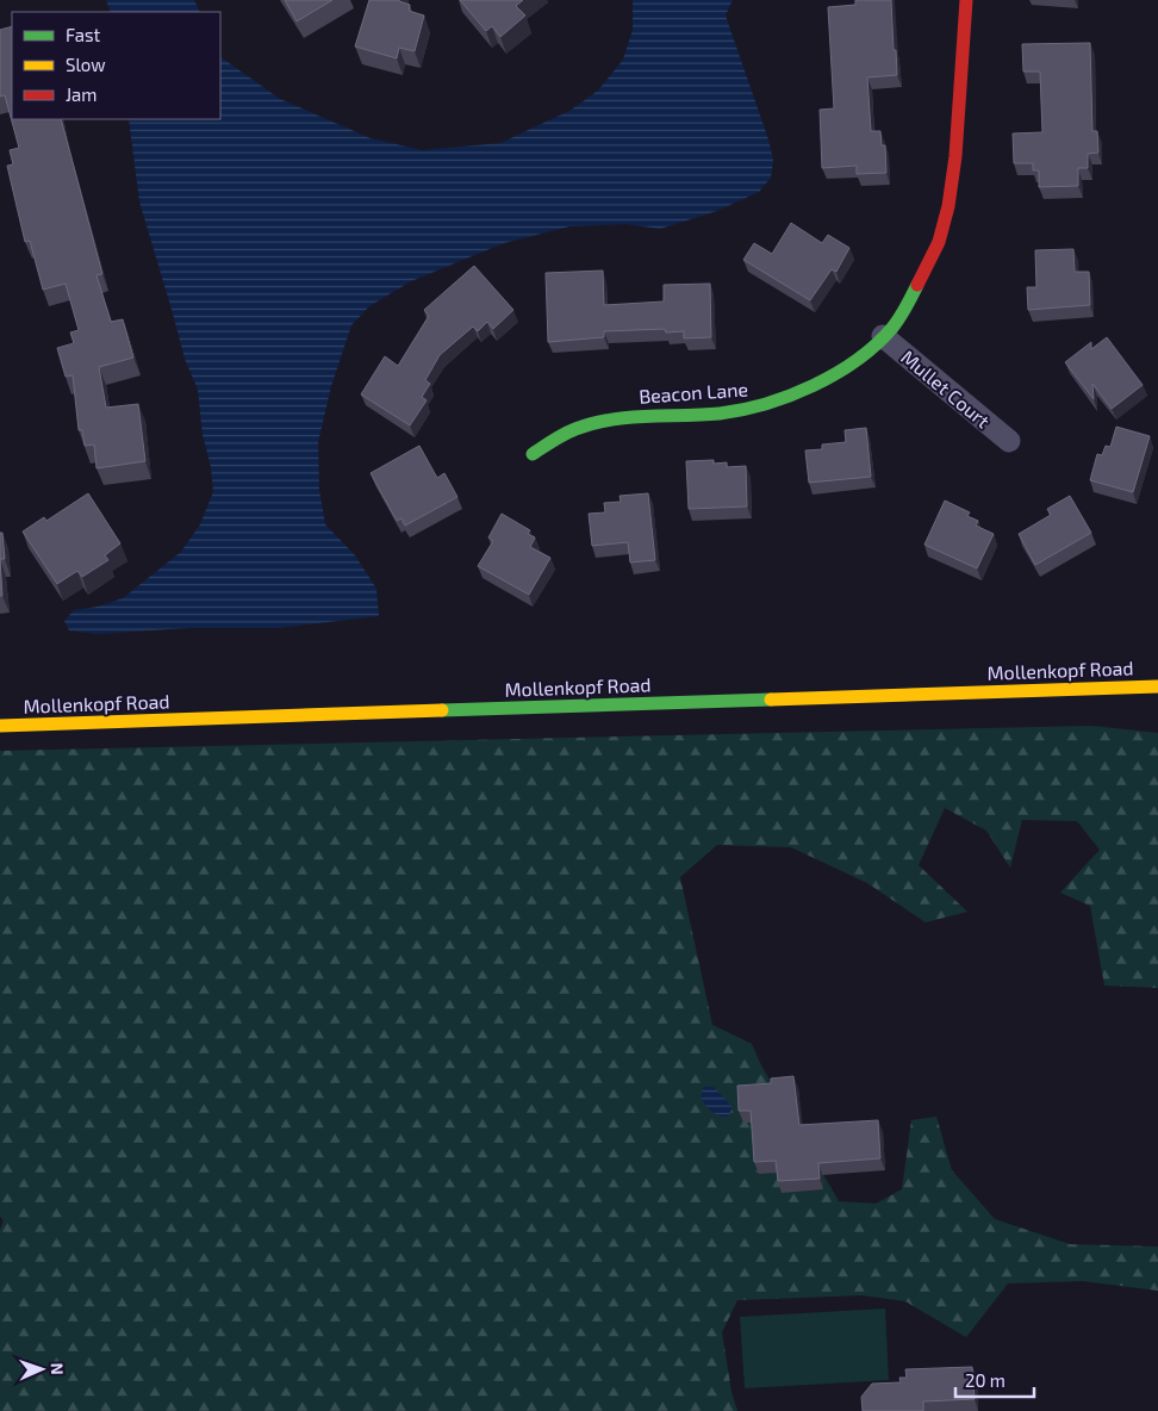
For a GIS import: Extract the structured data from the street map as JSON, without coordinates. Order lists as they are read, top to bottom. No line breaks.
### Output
{"streets":{"street":["Mullet Court","Beacon Lane","Mollenkopf Road"]},"crossings":[["Mullet Court","Beacon Lane"]],"legend":["Fast","Slow","Jam"],"scale_bar":"20 m","north":"right"}
